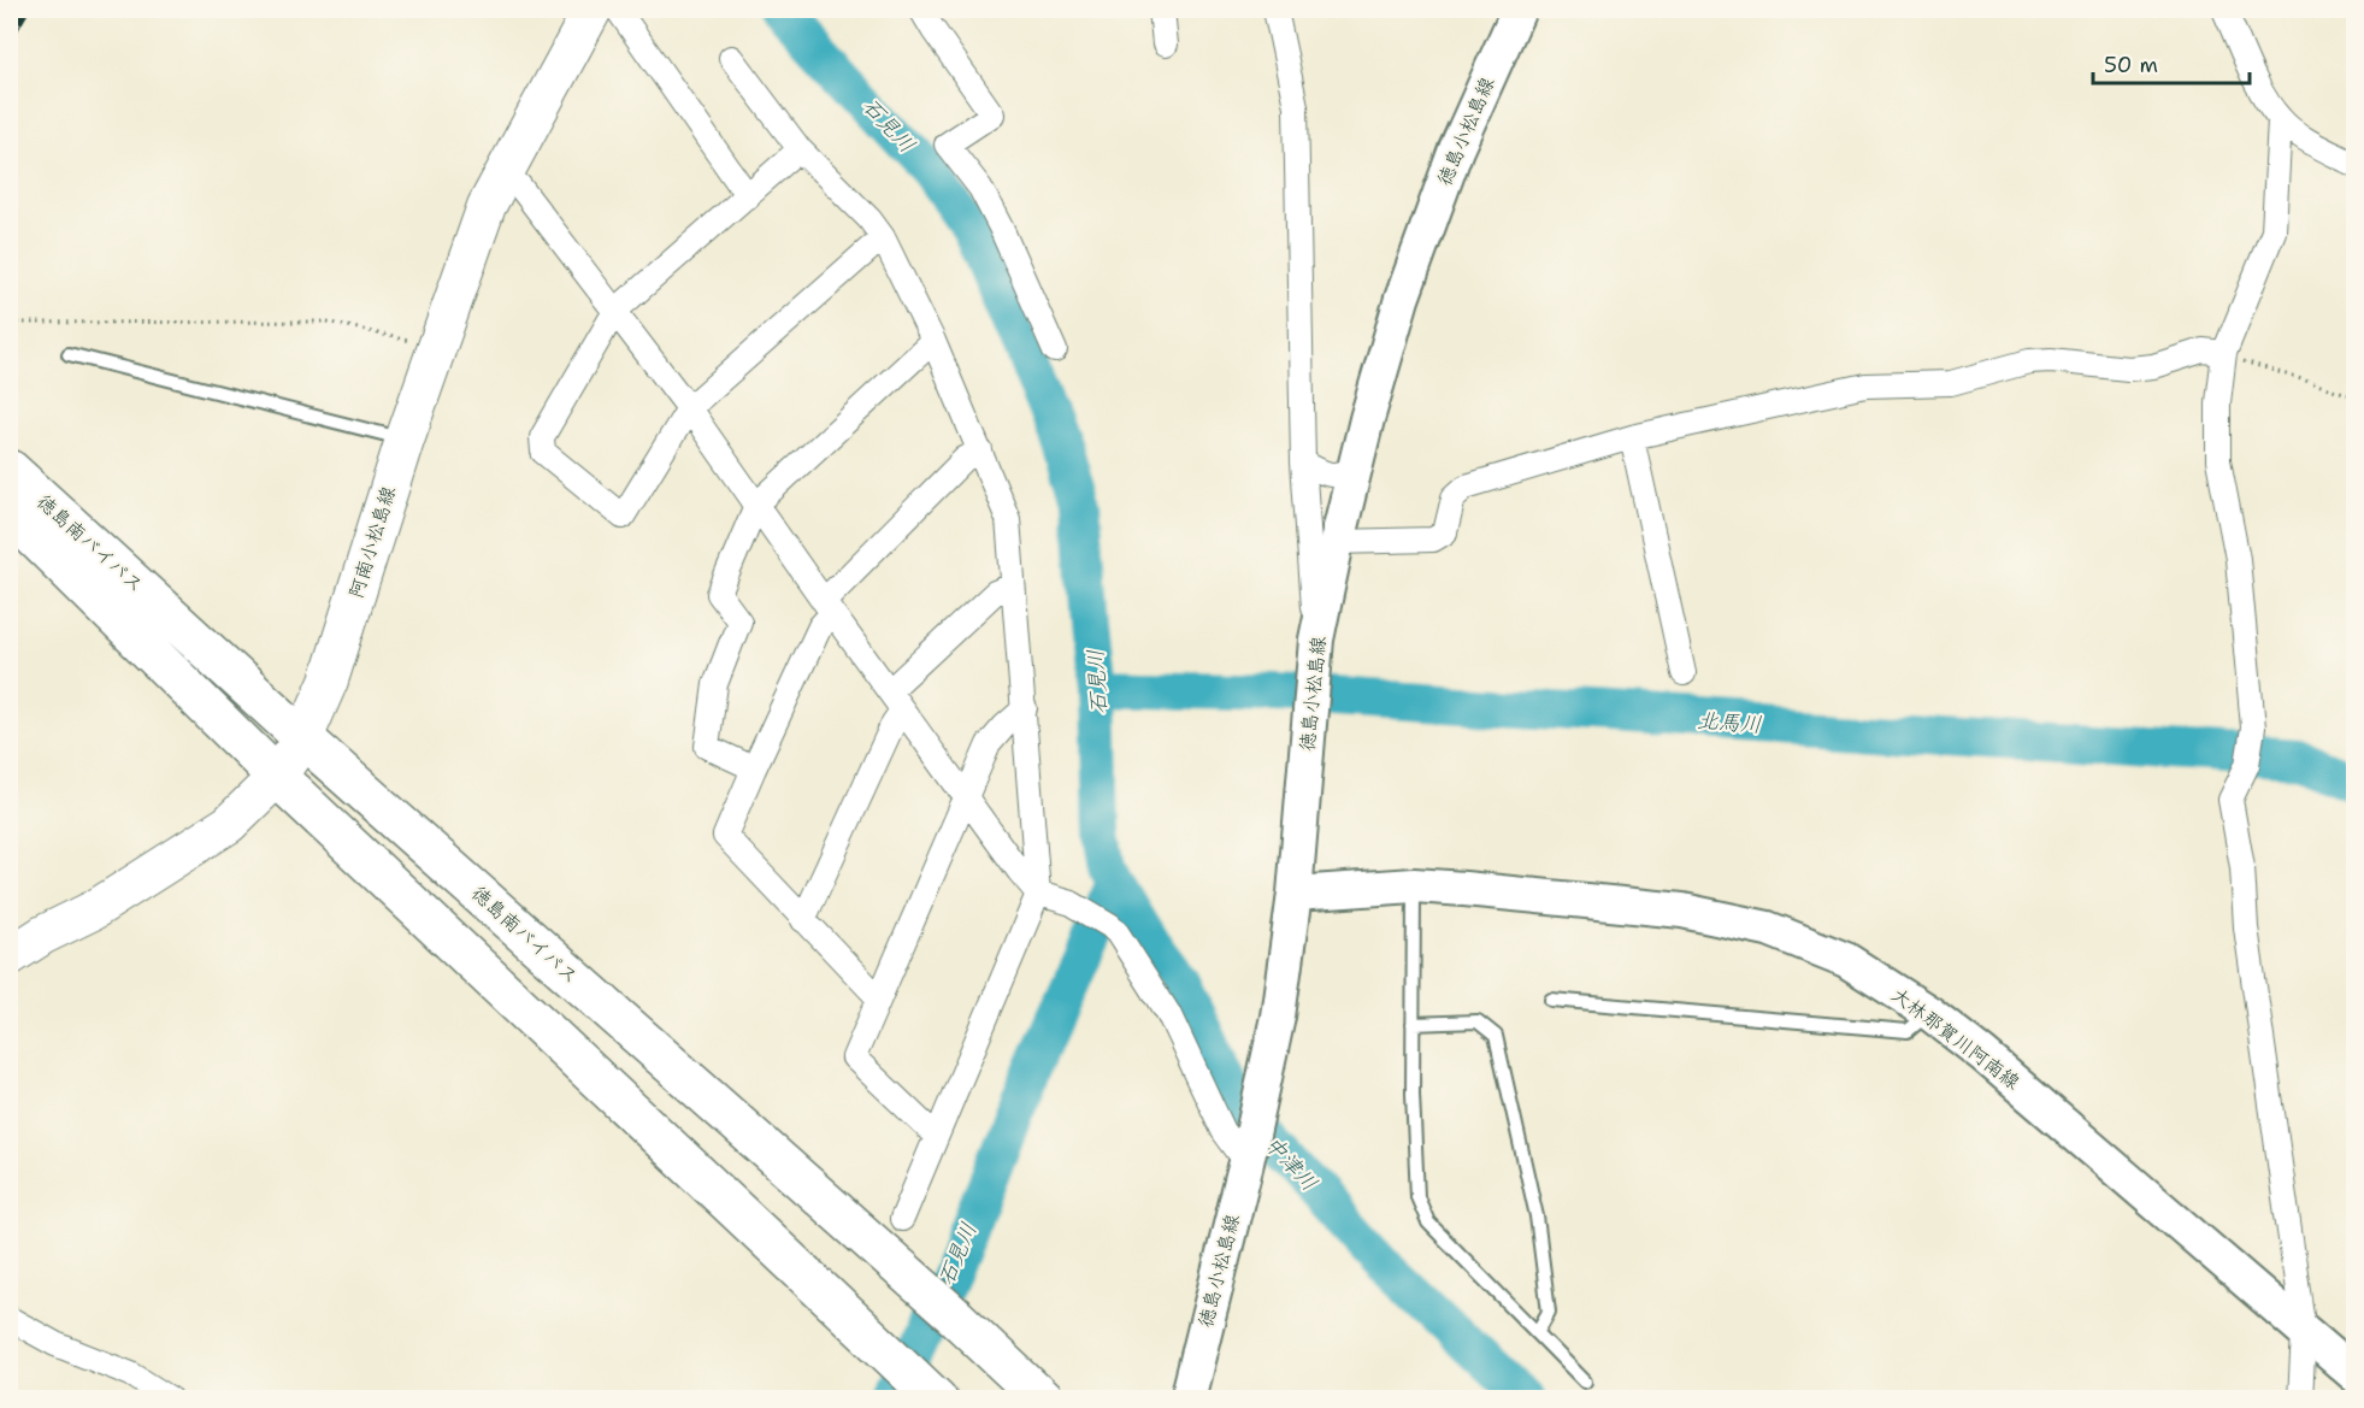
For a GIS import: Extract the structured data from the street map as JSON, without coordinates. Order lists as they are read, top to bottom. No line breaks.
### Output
{"streets":{"highway":["徳島南バイパス"],"main road":["徳島小松島線","阿南小松島線","大林那賀川阿南線"]},"crossings":[["徳島小松島線","大林那賀川阿南線"],["阿南小松島線","徳島南バイパス"]],"water":["石見川","北馬川","中津川"],"scale_bar":"50 m"}
